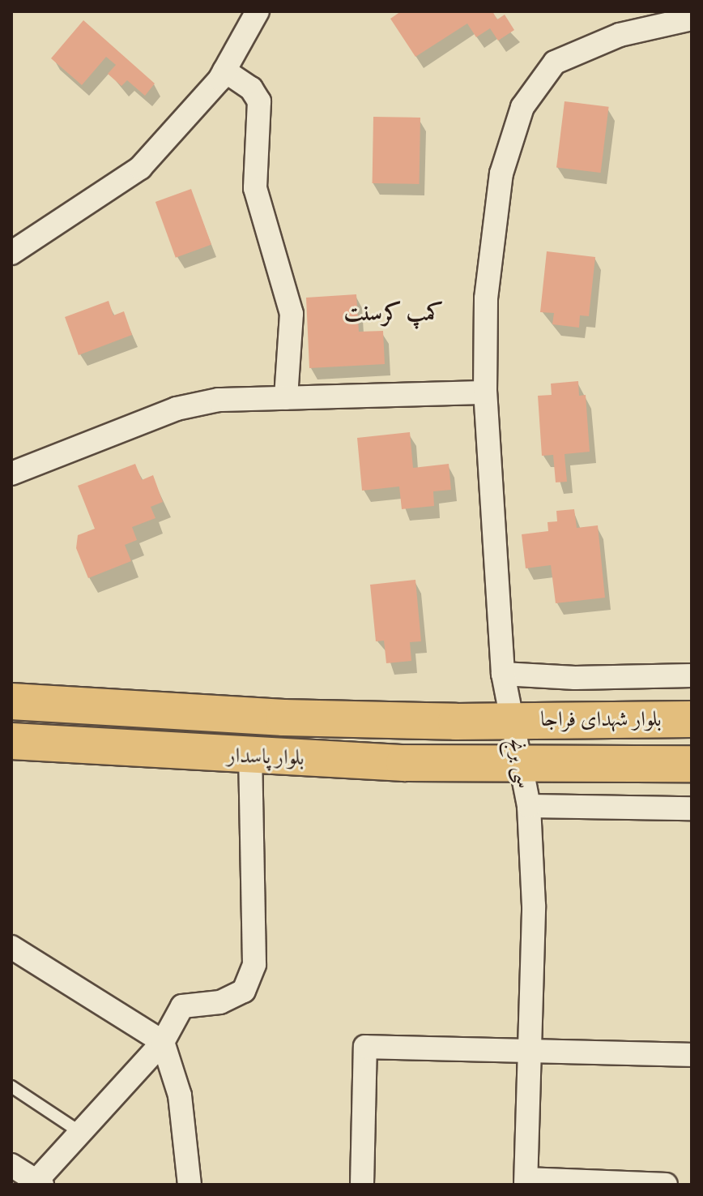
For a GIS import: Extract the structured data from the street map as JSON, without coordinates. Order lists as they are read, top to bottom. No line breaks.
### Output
{"streets":{"main road":["بلوار شهدای فراجا","بلوار پاسدار"],"street":["سی برنج"]},"crossings":[["بلوار شهدای فراجا","بلوار پاسدار"],["بلوار شهدای فراجا","سی برنج"],["بلوار پاسدار","سی برنج"]],"districts":["کمپ کرسنت"]}
